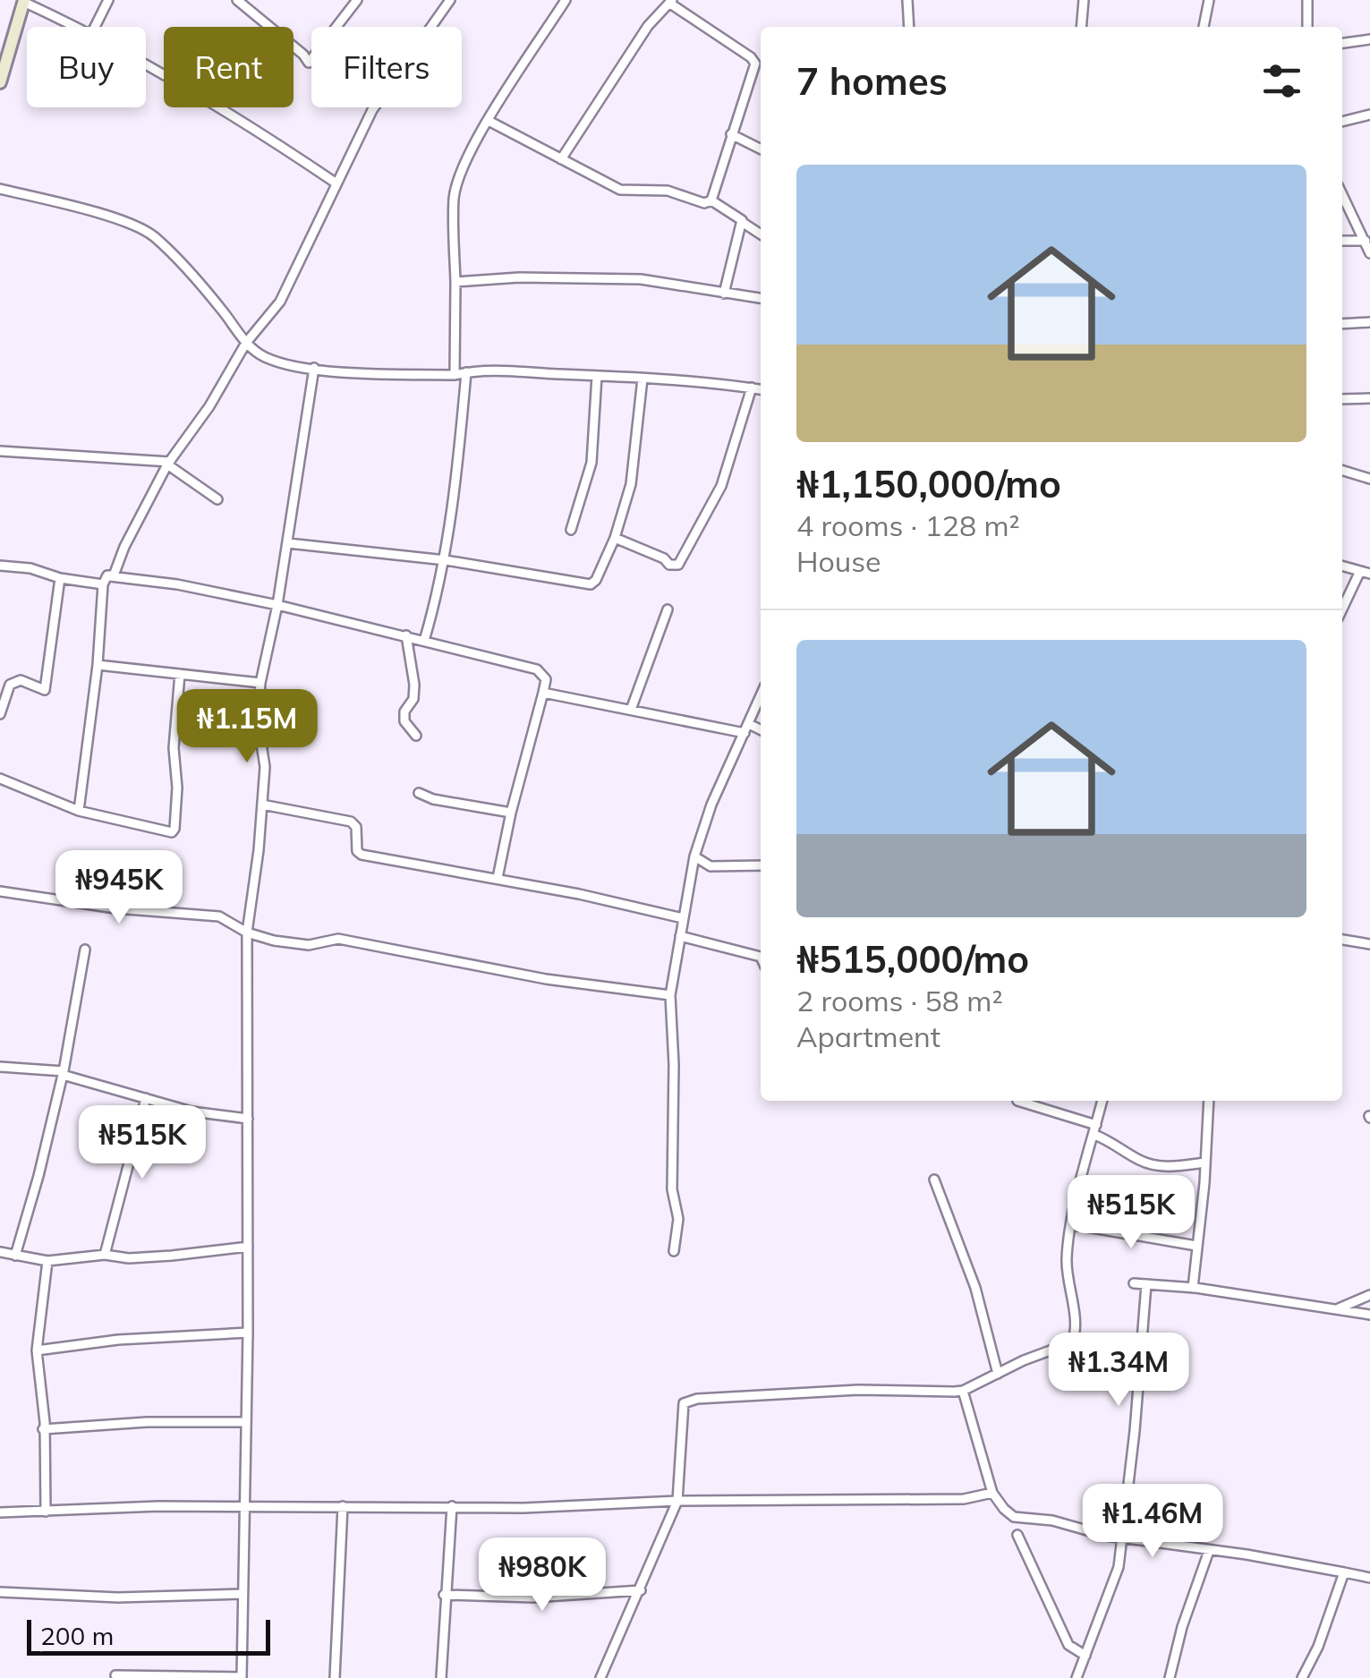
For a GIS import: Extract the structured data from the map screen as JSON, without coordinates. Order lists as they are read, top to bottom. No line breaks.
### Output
{"scale_bar":"200 m","page":{"chip":["Buy","Rent","Filters"],"heading":"7 homes","list":[{"name":"₦1,150,000/mo","note":"4 rooms · 128 m² · House"},{"name":"₦515,000/mo","note":"2 rooms · 58 m² · Apartment"}],"price":["₦1.15M","₦945K","₦515K","₦515K","₦1.34M","₦1.46M","₦980K"],"scale":"200 m"}}
